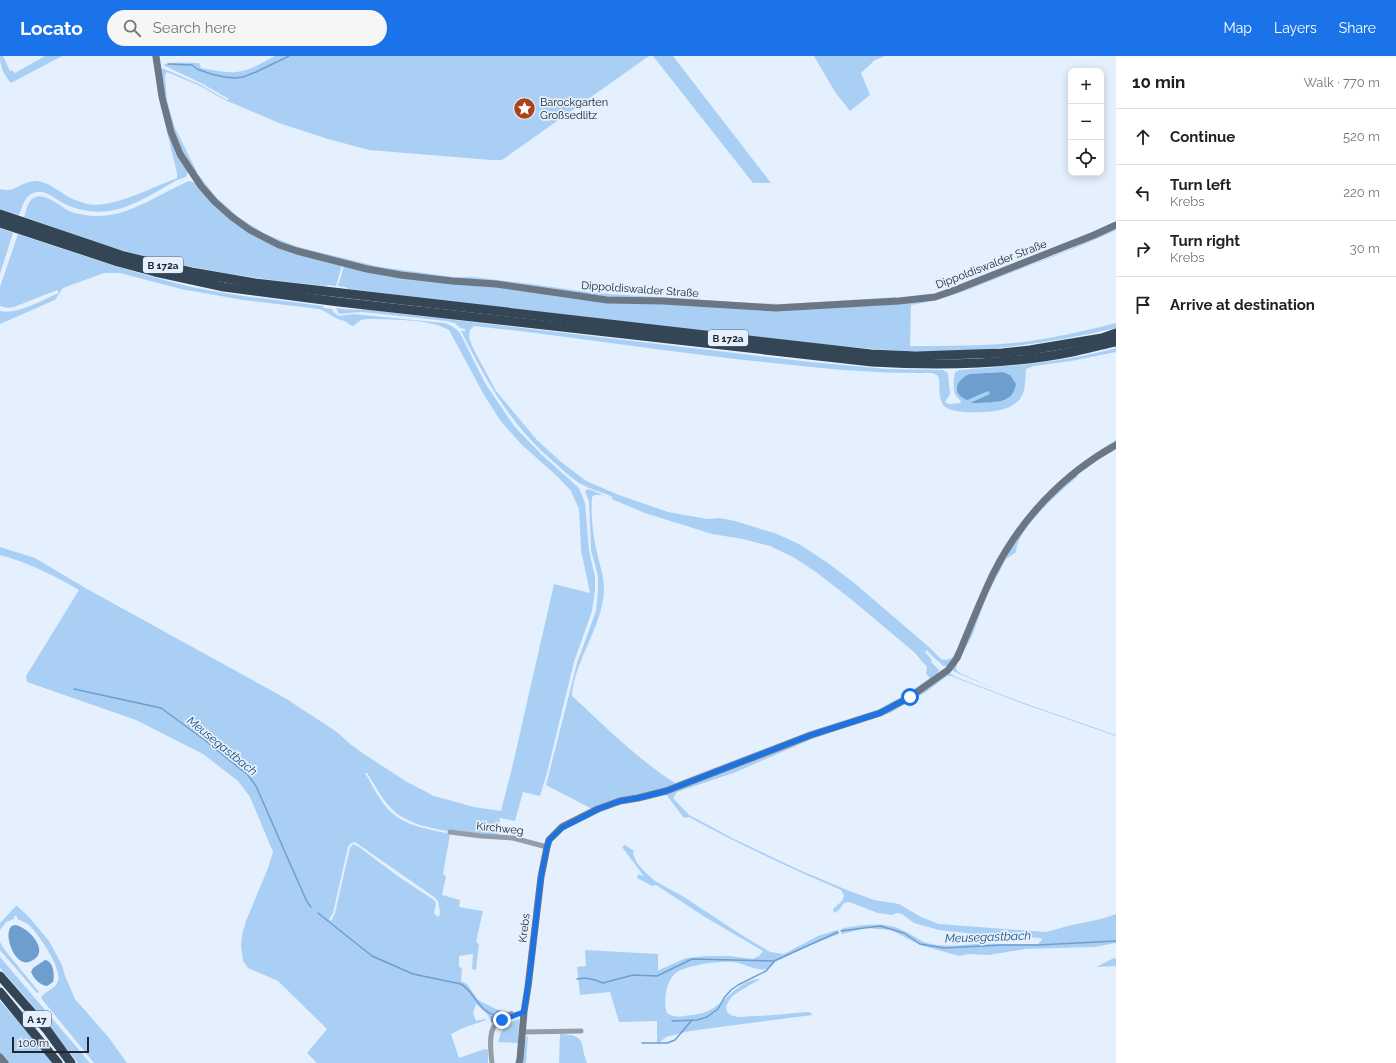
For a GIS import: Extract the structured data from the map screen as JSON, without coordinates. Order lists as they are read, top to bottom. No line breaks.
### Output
{"streets":{"highway":["B 172a","A 17"],"street":["Dippoldiswalder Straße","Kirchweg","Krebs"]},"crossings":[["Kirchweg","Krebs"]],"water":["Meusegastbach"],"places":{"place":["Barockgarten Großsedlitz"]},"scale_bar":"100 m","page":{"header":"Locato","search":"Search here","nav":["Map","Layers","Share"],"heading":["10 min","Walk · 770 m"],"map_buttons":["+","−"],"list":[["Continue","520 m"],["Turn left","Krebs","220 m"],["Turn right","Krebs","30 m"],"Arrive at destination"],"scale":"100 m"}}
